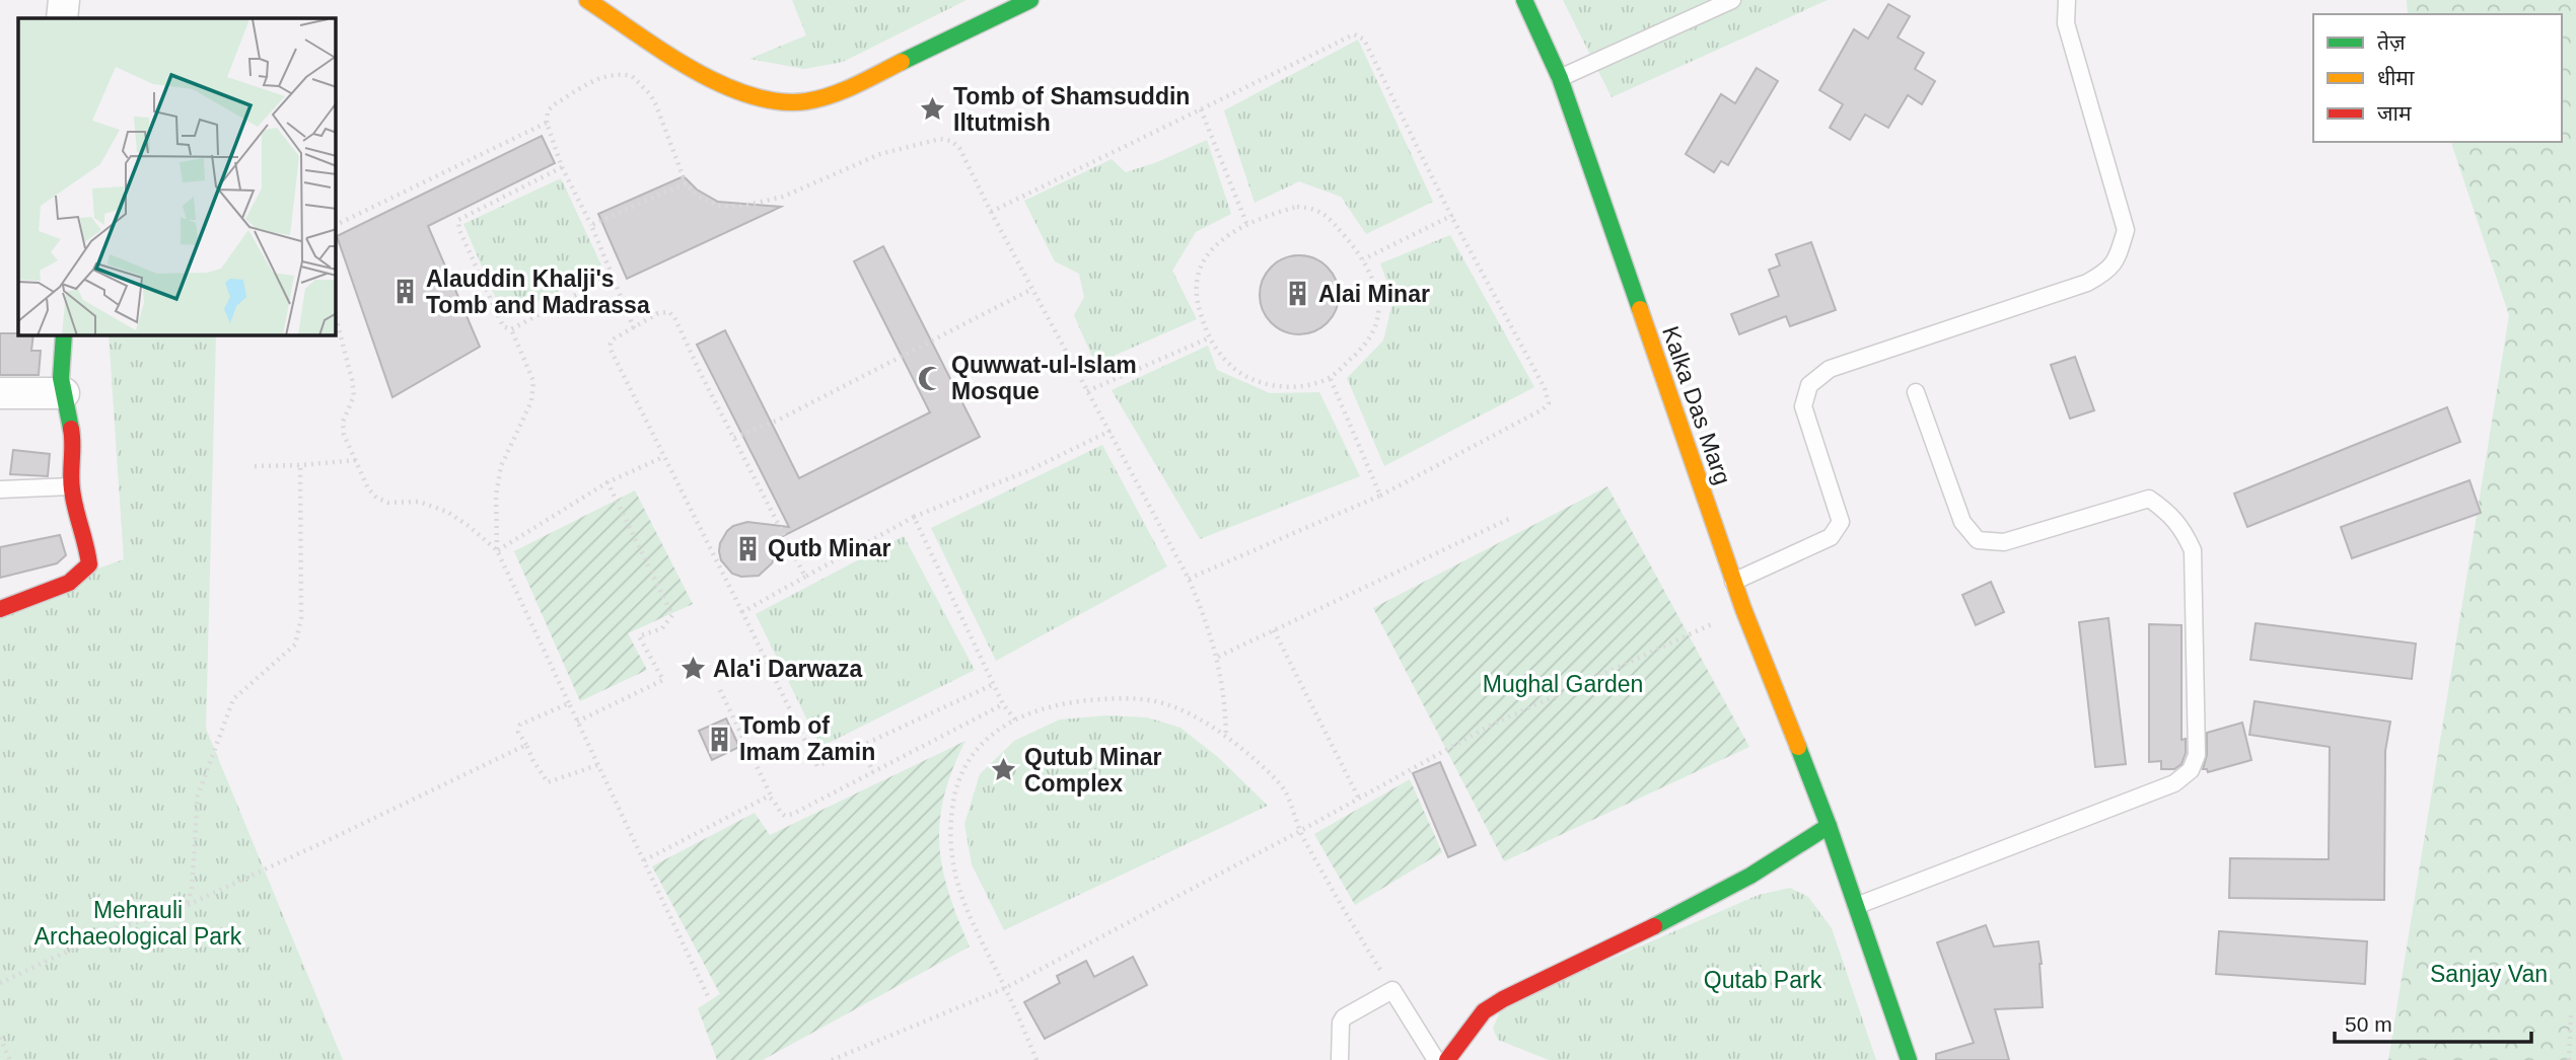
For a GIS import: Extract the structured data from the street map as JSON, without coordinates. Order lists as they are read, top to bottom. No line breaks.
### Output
{"streets":{"street":["Kalka Das Marg"]},"parks":["Mughal Garden","Mehrauli Archaeological Park","Sanjay Van","Qutab Park"],"places":{"place":["Tomb of Shamsuddin Iltutmish","Ala'i Darwaza","Qutub Minar Complex"],"building":["Alauddin Khalji's Tomb and Madrassa","Alai Minar","Qutb Minar","Tomb of Imam Zamin"],"mosque":["Quwwat-ul-Islam Mosque"]},"legend":["तेज़","धीमा","जाम"],"scale_bar":"50 m"}
